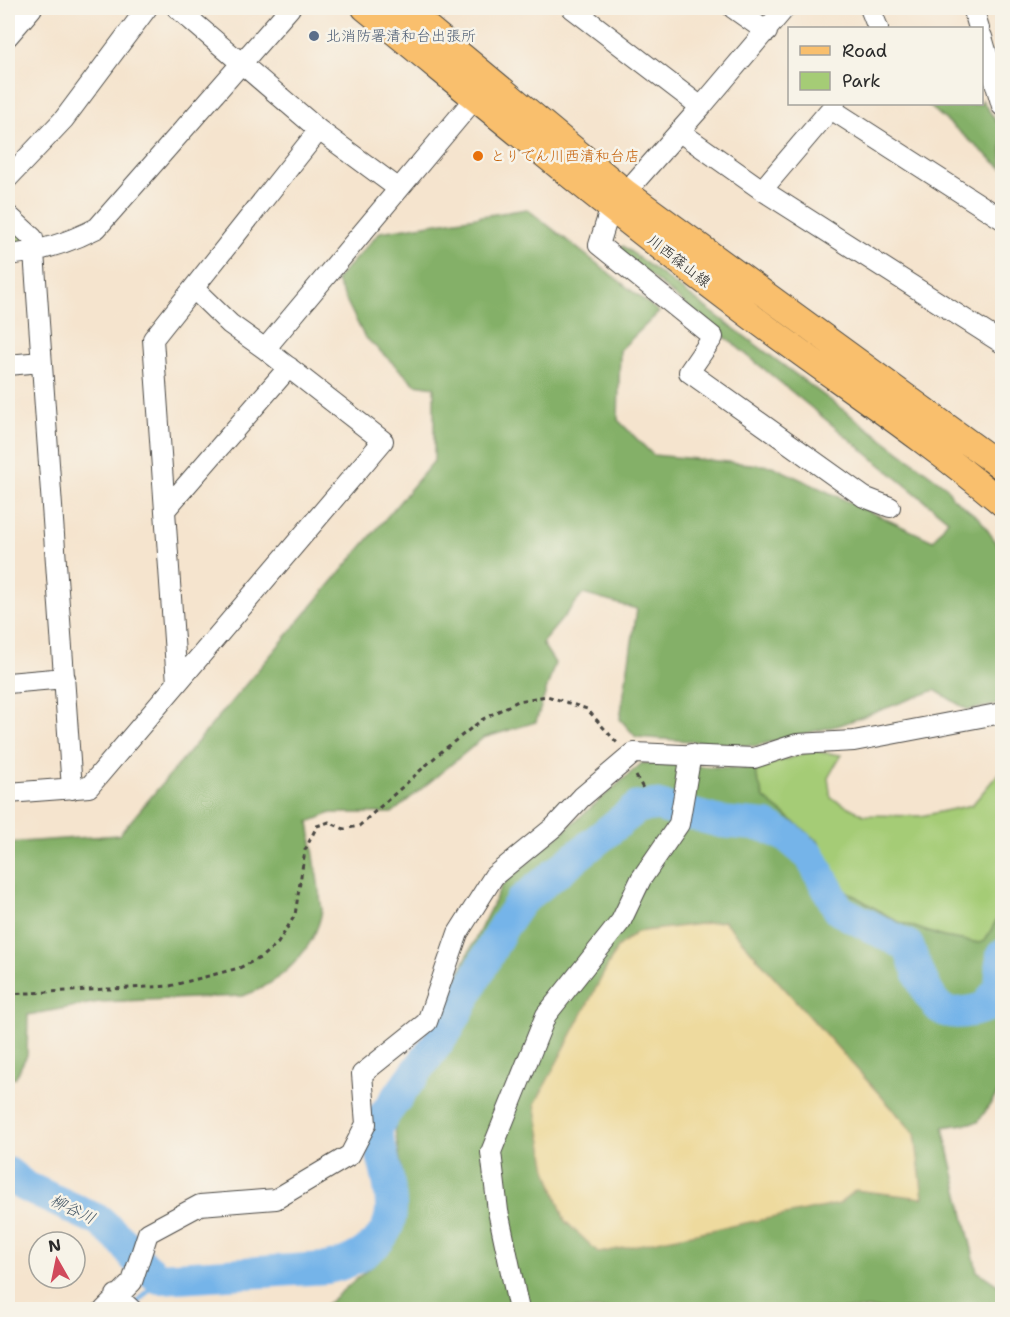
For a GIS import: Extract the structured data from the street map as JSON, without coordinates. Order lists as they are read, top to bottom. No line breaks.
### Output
{"streets":{"main road":["川西篠山線"]},"water":["柳谷川"],"places":["北消防署清和台出張所","とりでん川西清和台店"],"legend":["Road","Park"],"north":"top"}
